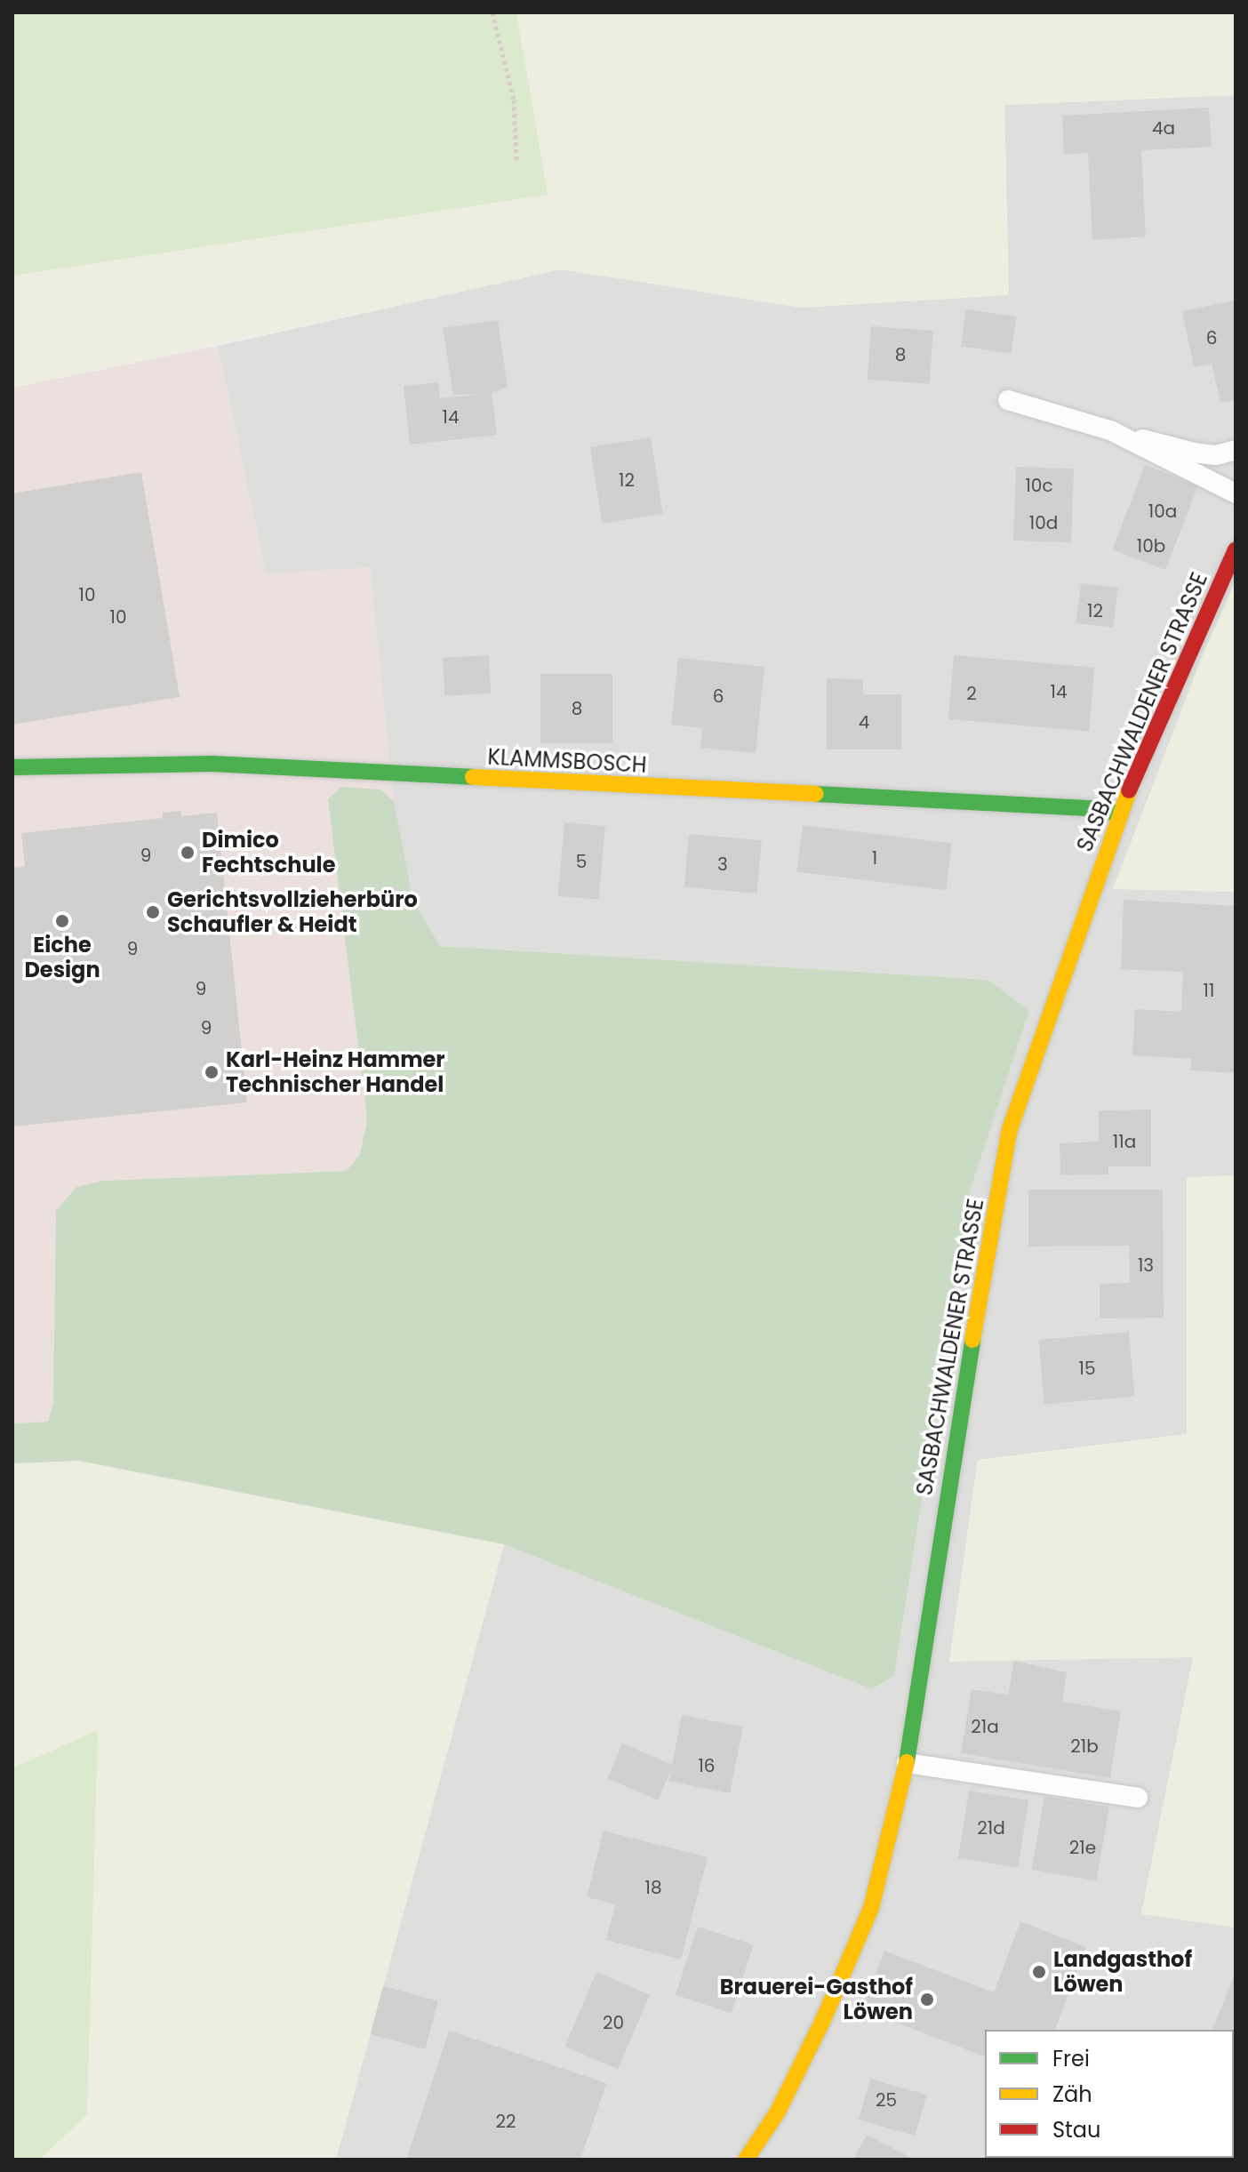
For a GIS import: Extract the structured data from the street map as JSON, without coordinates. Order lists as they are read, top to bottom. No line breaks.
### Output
{"streets":{"street":["SASBACHWALDENER STRASSE","KLAMMSBOSCH"]},"crossings":[["SASBACHWALDENER STRASSE","KLAMMSBOSCH"]],"places":["Dimico Fechtschule","Gerichtsvollzieherbüro Schaufler & Heidt","Eiche Design","Karl-Heinz Hammer Technischer Handel","Landgasthof Löwen","Brauerei-Gasthof Löwen"],"house_numbers":["4a","6","8","14","12","10c","10a","10d","10b","10","12","10","14","2","6","8","4","9","1","5","3","9","9","11","9","11a","13","15","21a","21b","16","21d","21e","18","20","25","22"],"legend":["Frei","Zäh","Stau"]}
